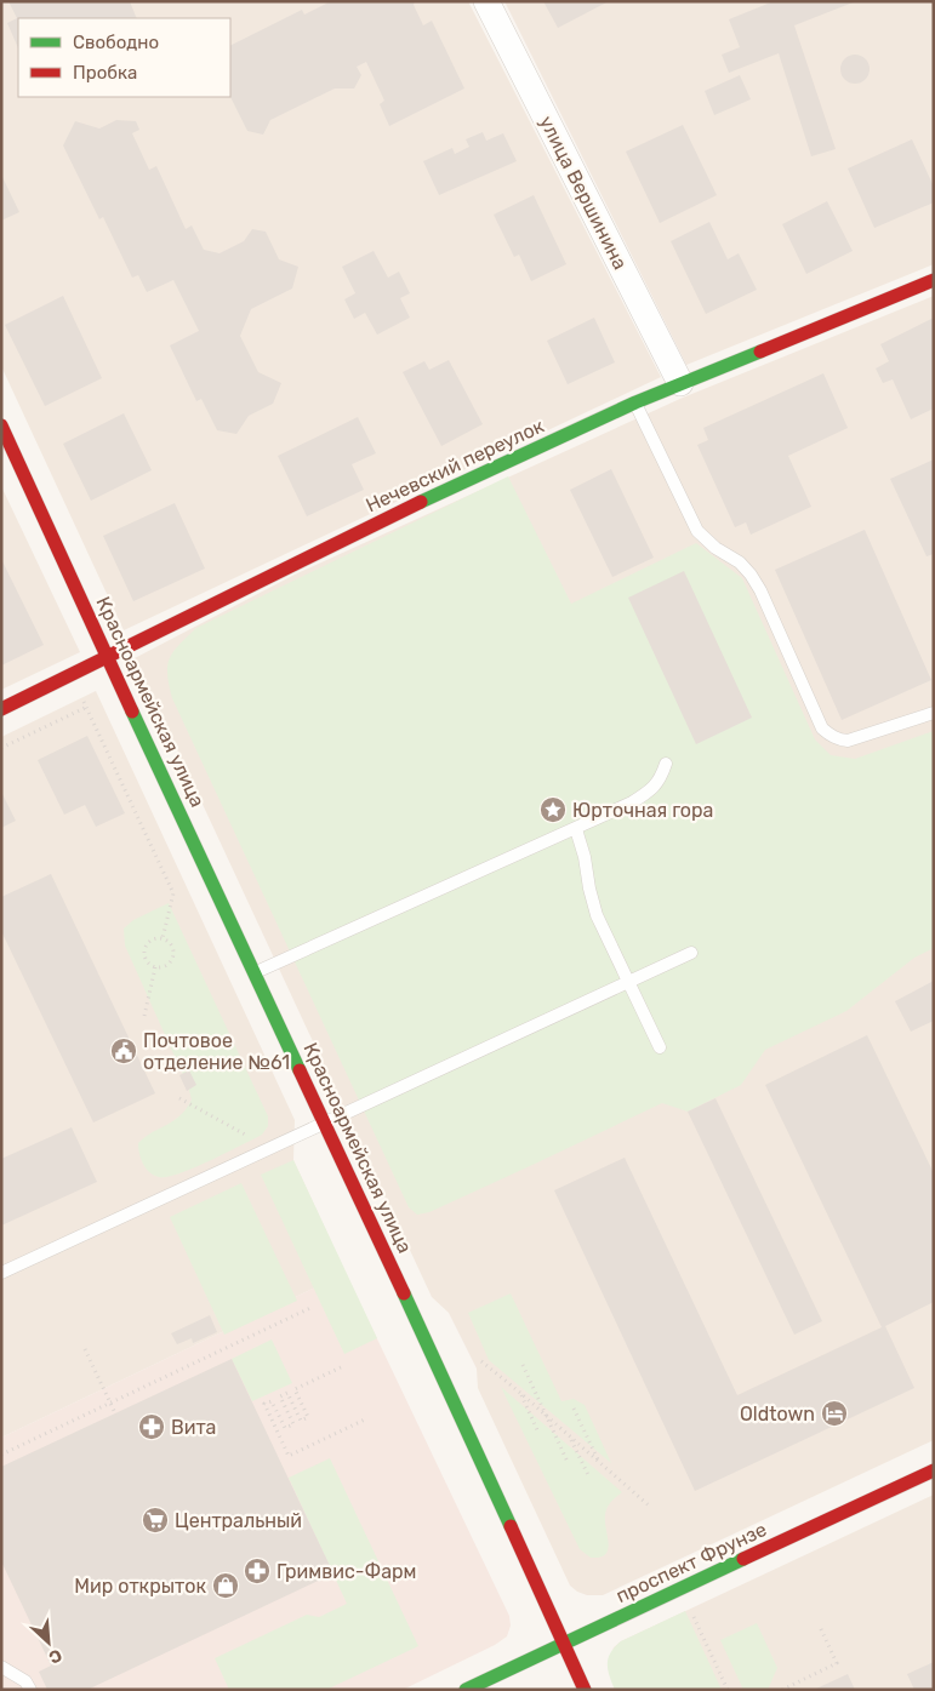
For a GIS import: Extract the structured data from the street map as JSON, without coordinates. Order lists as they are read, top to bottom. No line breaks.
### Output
{"streets":{"main road":["Нечевский переулок","Красноармейская улица","проспект Фрунзе"],"street":["улица Вершинина"]},"crossings":[["улица Вершинина","Нечевский переулок"],["Нечевский переулок","Красноармейская улица"],["Красноармейская улица","проспект Фрунзе"]],"places":{"place":["Юрточная гора"],"public building":["Почтовое отделение №61"],"hotel":["Oldtown"],"pharmacy":["Вита","Гримвис-Фарм"],"supermarket":["Центральный"],"shop":["Мир открыток"]},"legend":["Свободно","Пробка"],"north":"bottom right"}
